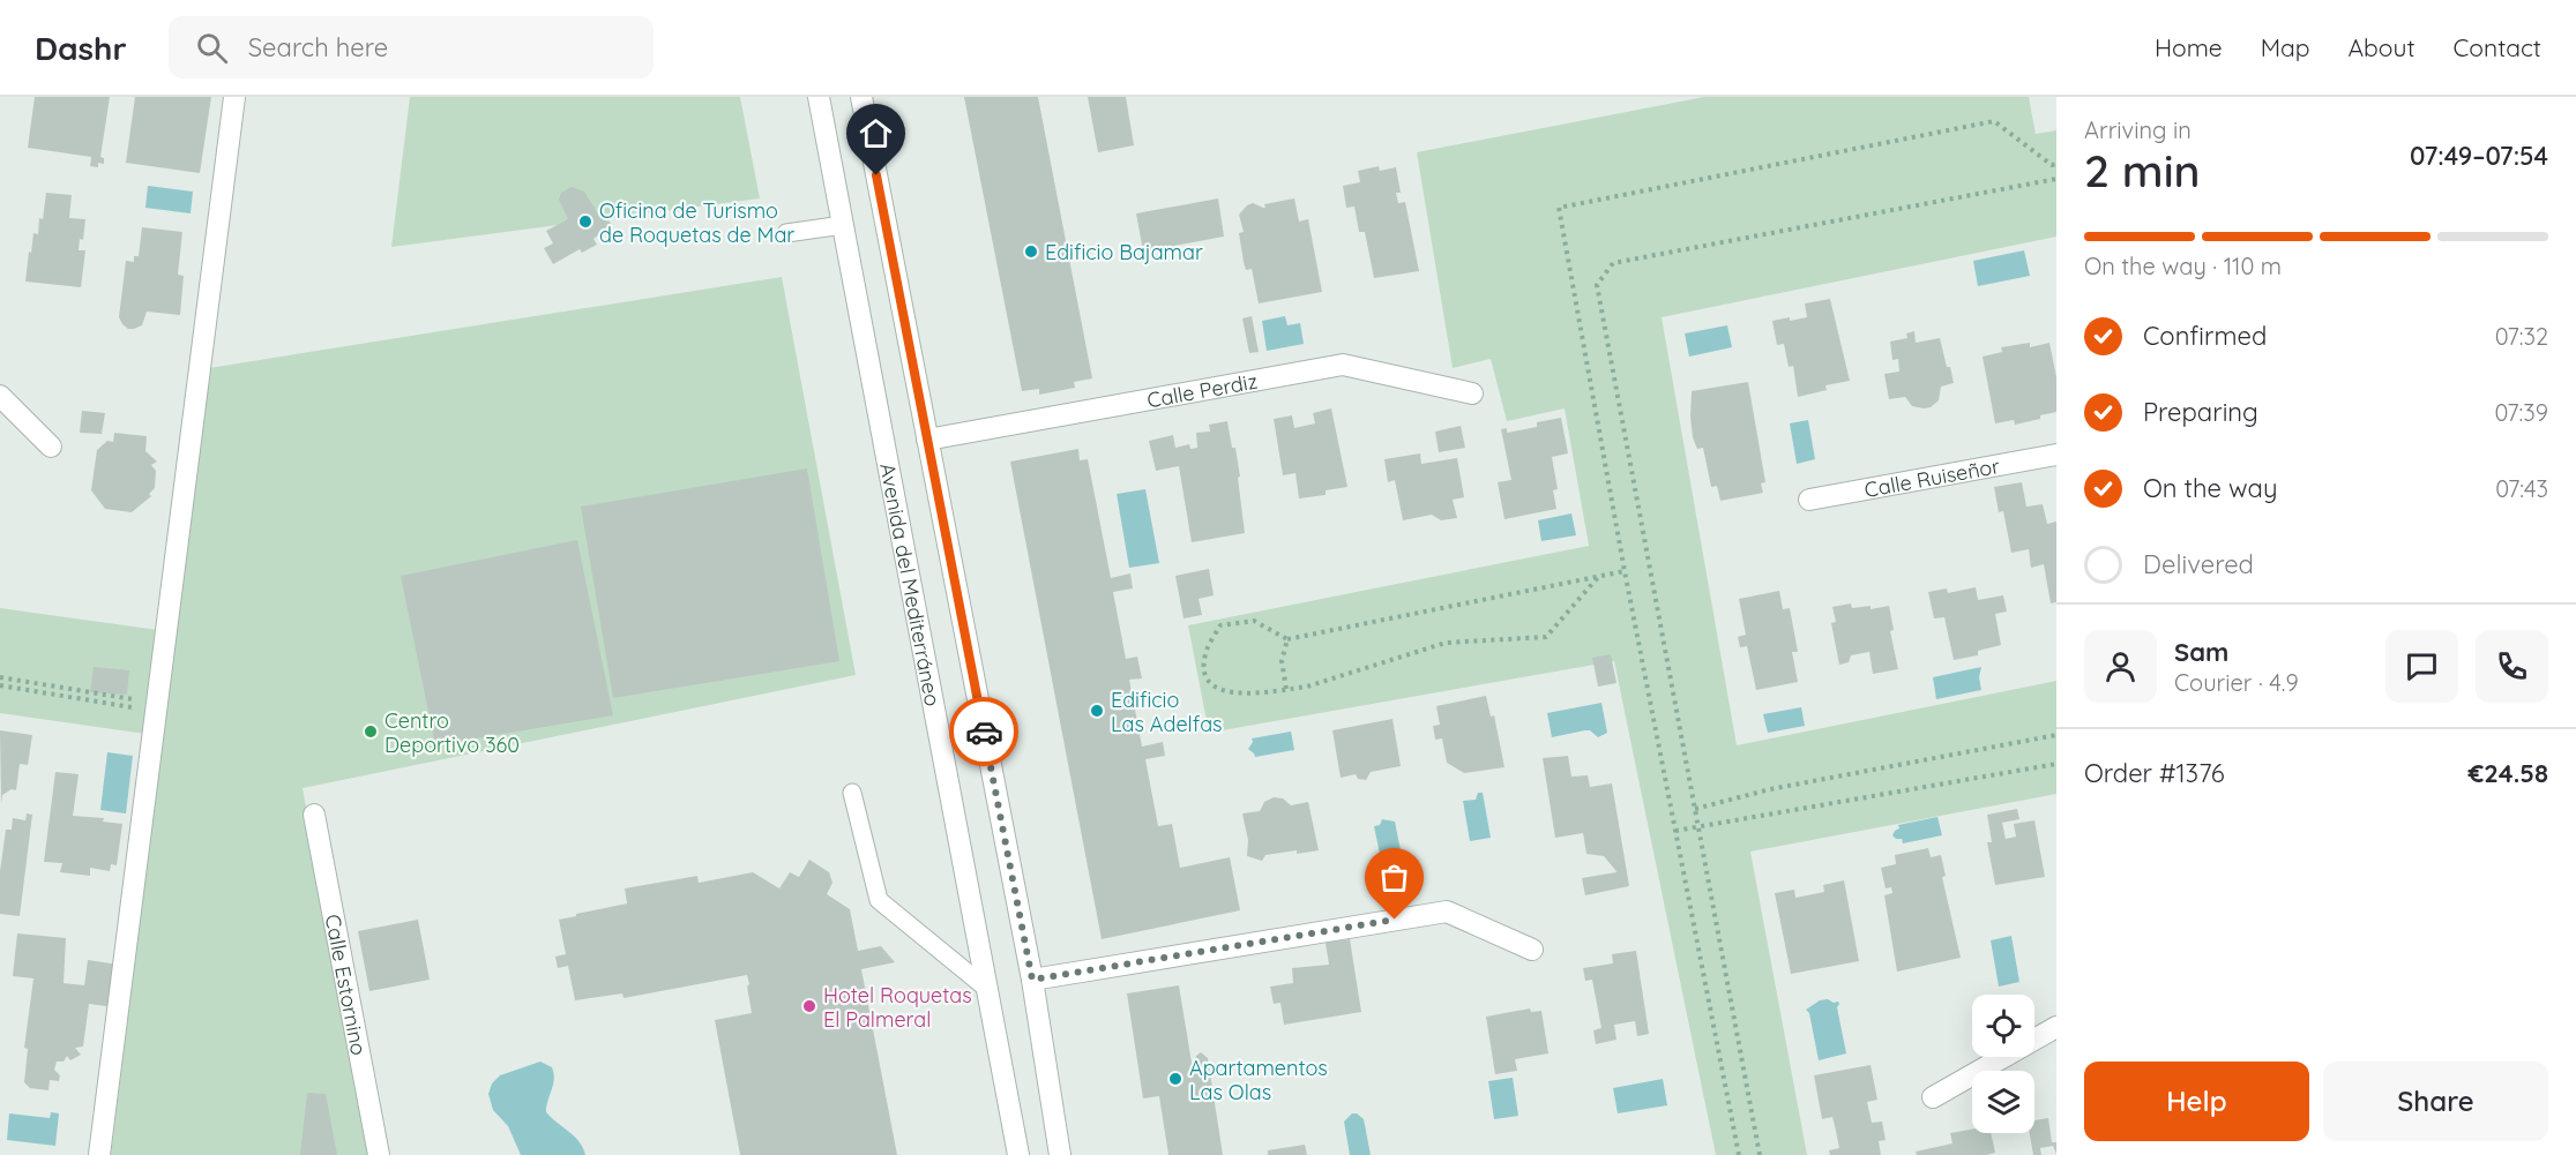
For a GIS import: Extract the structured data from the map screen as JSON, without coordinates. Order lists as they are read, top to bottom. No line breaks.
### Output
{"streets":{"street":["Calle Perdiz","Calle Ruiseñor","Avenida del Mediterráneo","Calle Estornino"]},"places":["Oficina de Turismo de Roquetas de Mar","Edificio Bajamar","Edificio Las Adelfas","Centro Deportivo 360","Hotel Roquetas El Palmeral","Apartamentos Las Olas"],"page":{"header":"Dashr","search":"Search here","nav":["Home","Map","About","Contact"],"heading":["2 min","Arriving in","07:49–07:54"],"panel":["Sam","Courier · 4.9","Order #1376","€24.58"],"bar":"On the way · 110 m","list":[["Confirmed","07:32"],["Preparing","07:39"],["On the way","07:43"],"Delivered"],"buttons":["Help","Share"]}}
